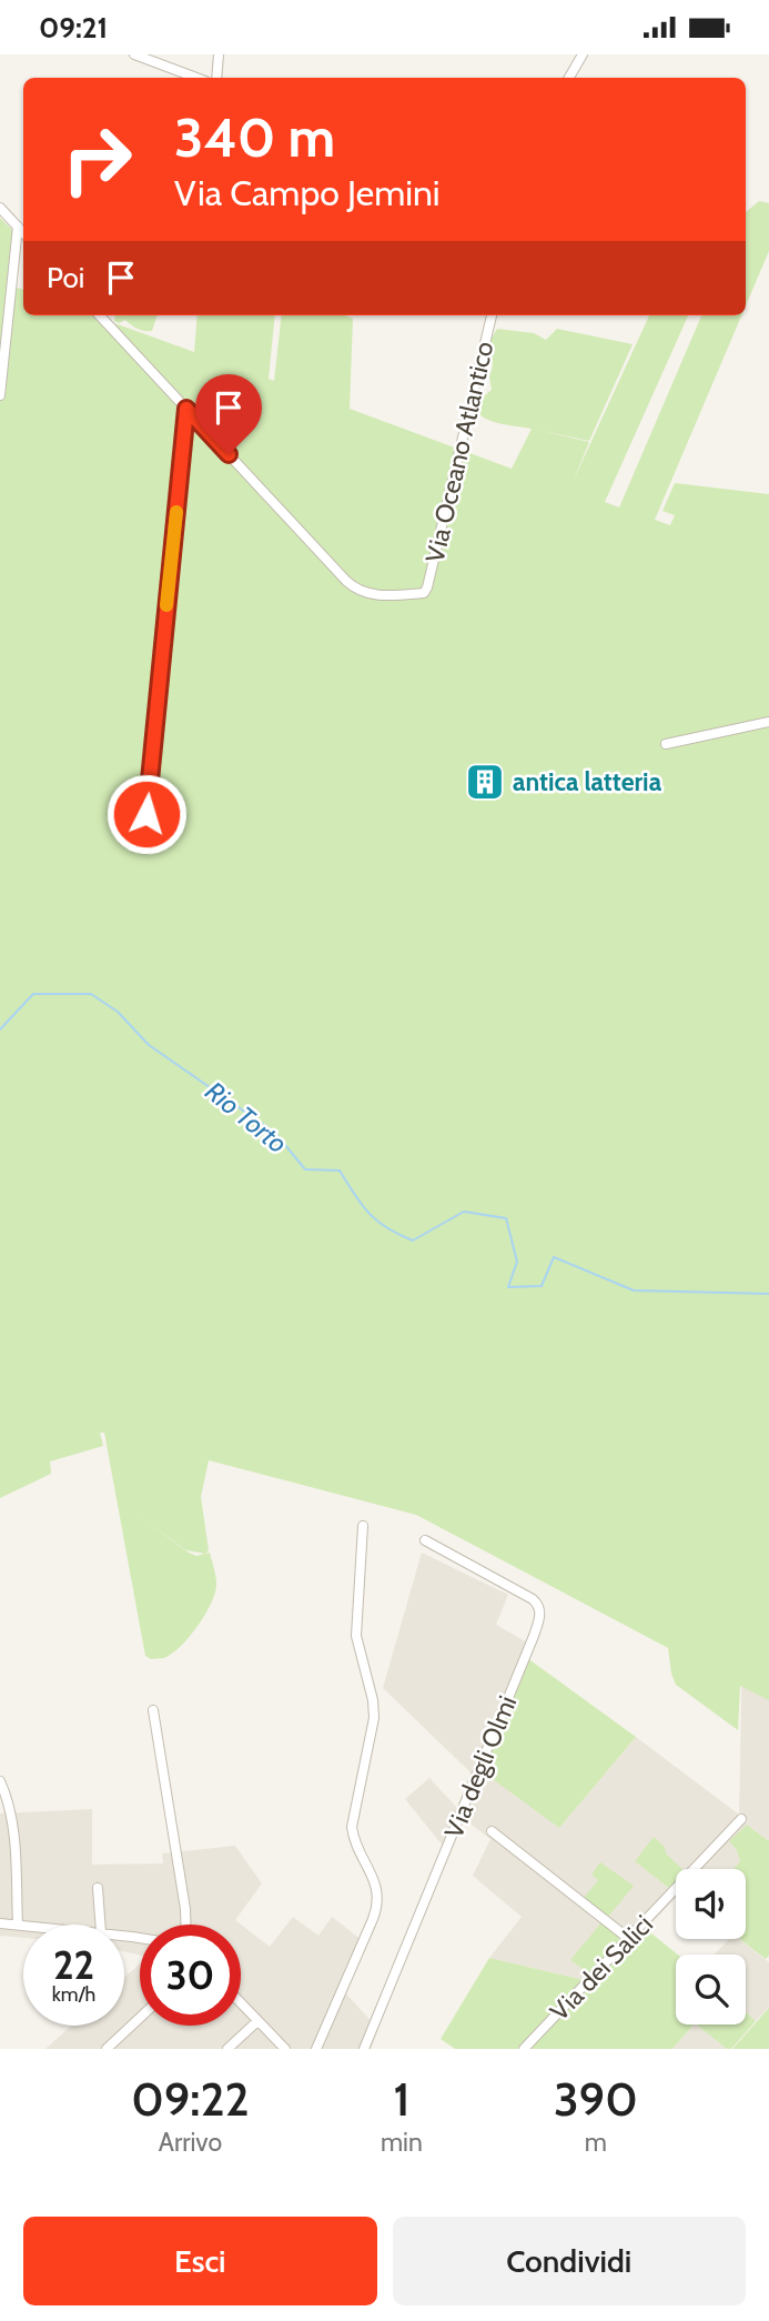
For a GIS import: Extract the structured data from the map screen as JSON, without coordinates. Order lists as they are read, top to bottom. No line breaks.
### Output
{"streets":{"street":["Via Oceano Atlantico","Via degli Olmi","Via dei Salici"]},"water":["Rio Torto"],"places":{"building":["antica latteria"]},"page":{"status":"09:21","turn":["340 m","Via Campo Jemini"],"then":"Poi","speed":"22 km/h","limit":"30","eta":["09:22","Arrivo","1","min","390","m"],"buttons":["Esci","Condividi"]}}
